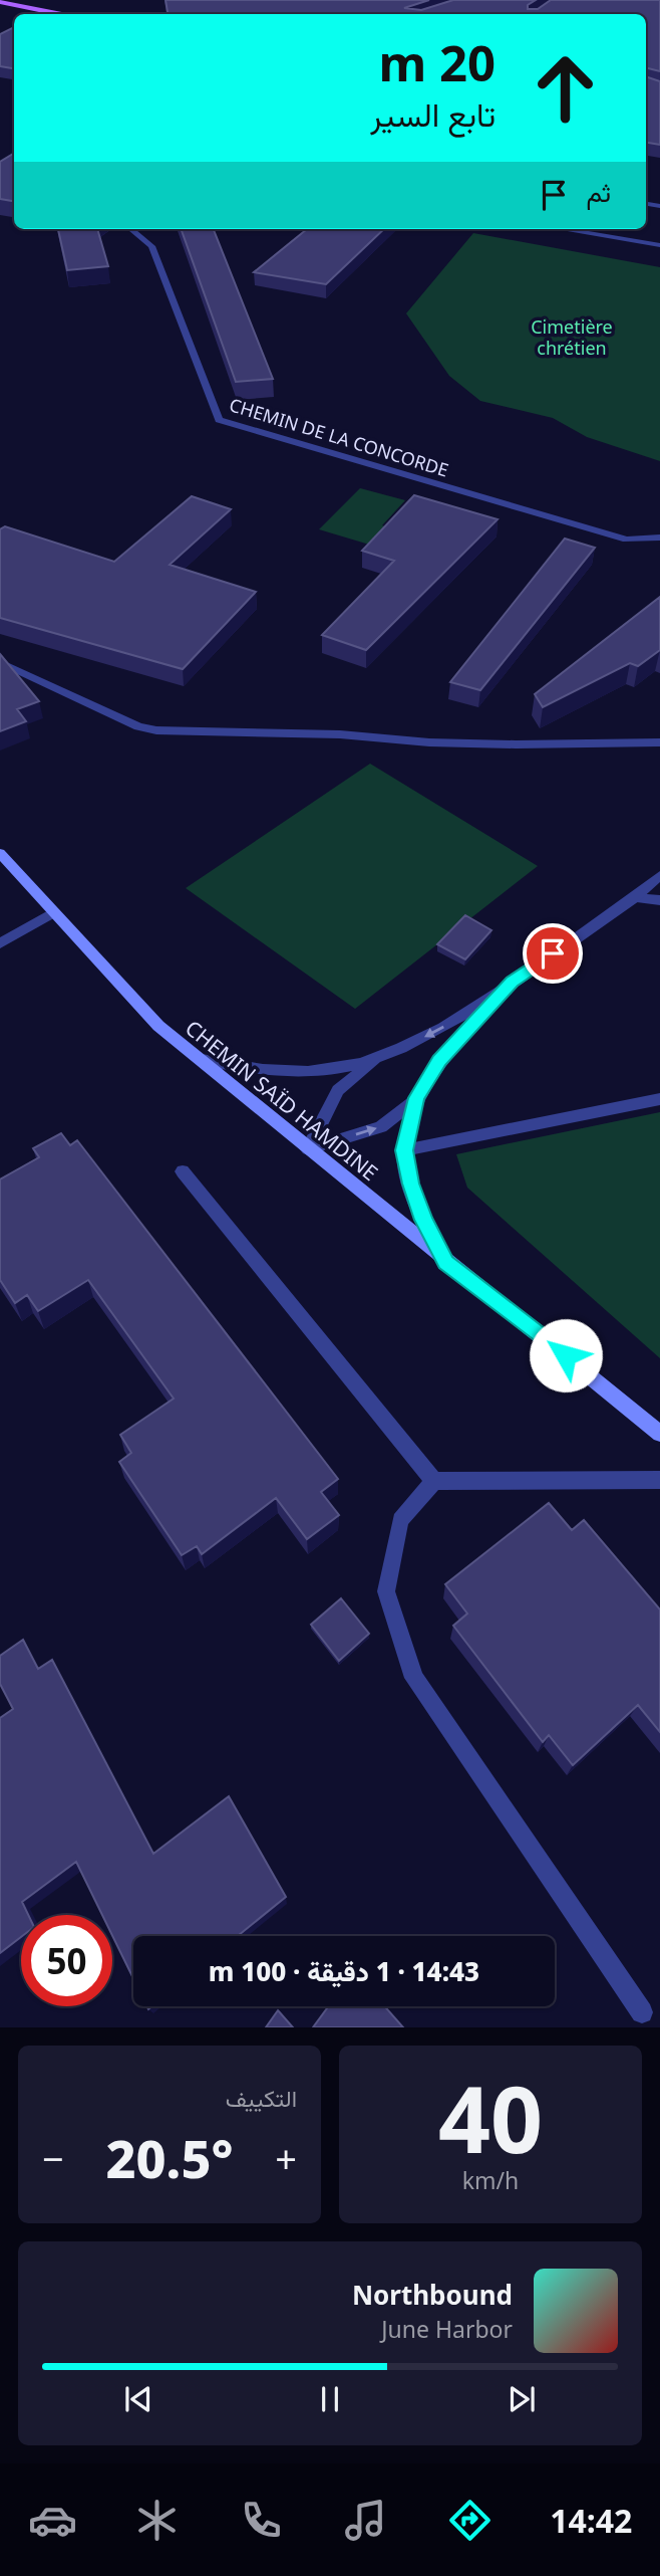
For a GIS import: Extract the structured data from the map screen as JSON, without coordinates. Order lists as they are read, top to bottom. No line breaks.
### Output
{"streets":{"main road":["CHEMIN SAÏD HAMDINE"],"street":["CHEMIN DE LA CONCORDE"]},"parks":["Cimetière chrétien"],"page":{"turn":["20 m","تابع السير"],"then":"ثم","limit":"50","trip":"14:43 · 1 دقيقة · 100 m","tile":[["40","km/h"],"التكييف"],"heat":["−","20.5°","+"],"song":["Northbound","June Harbor"],"tabs":"14:42"}}
